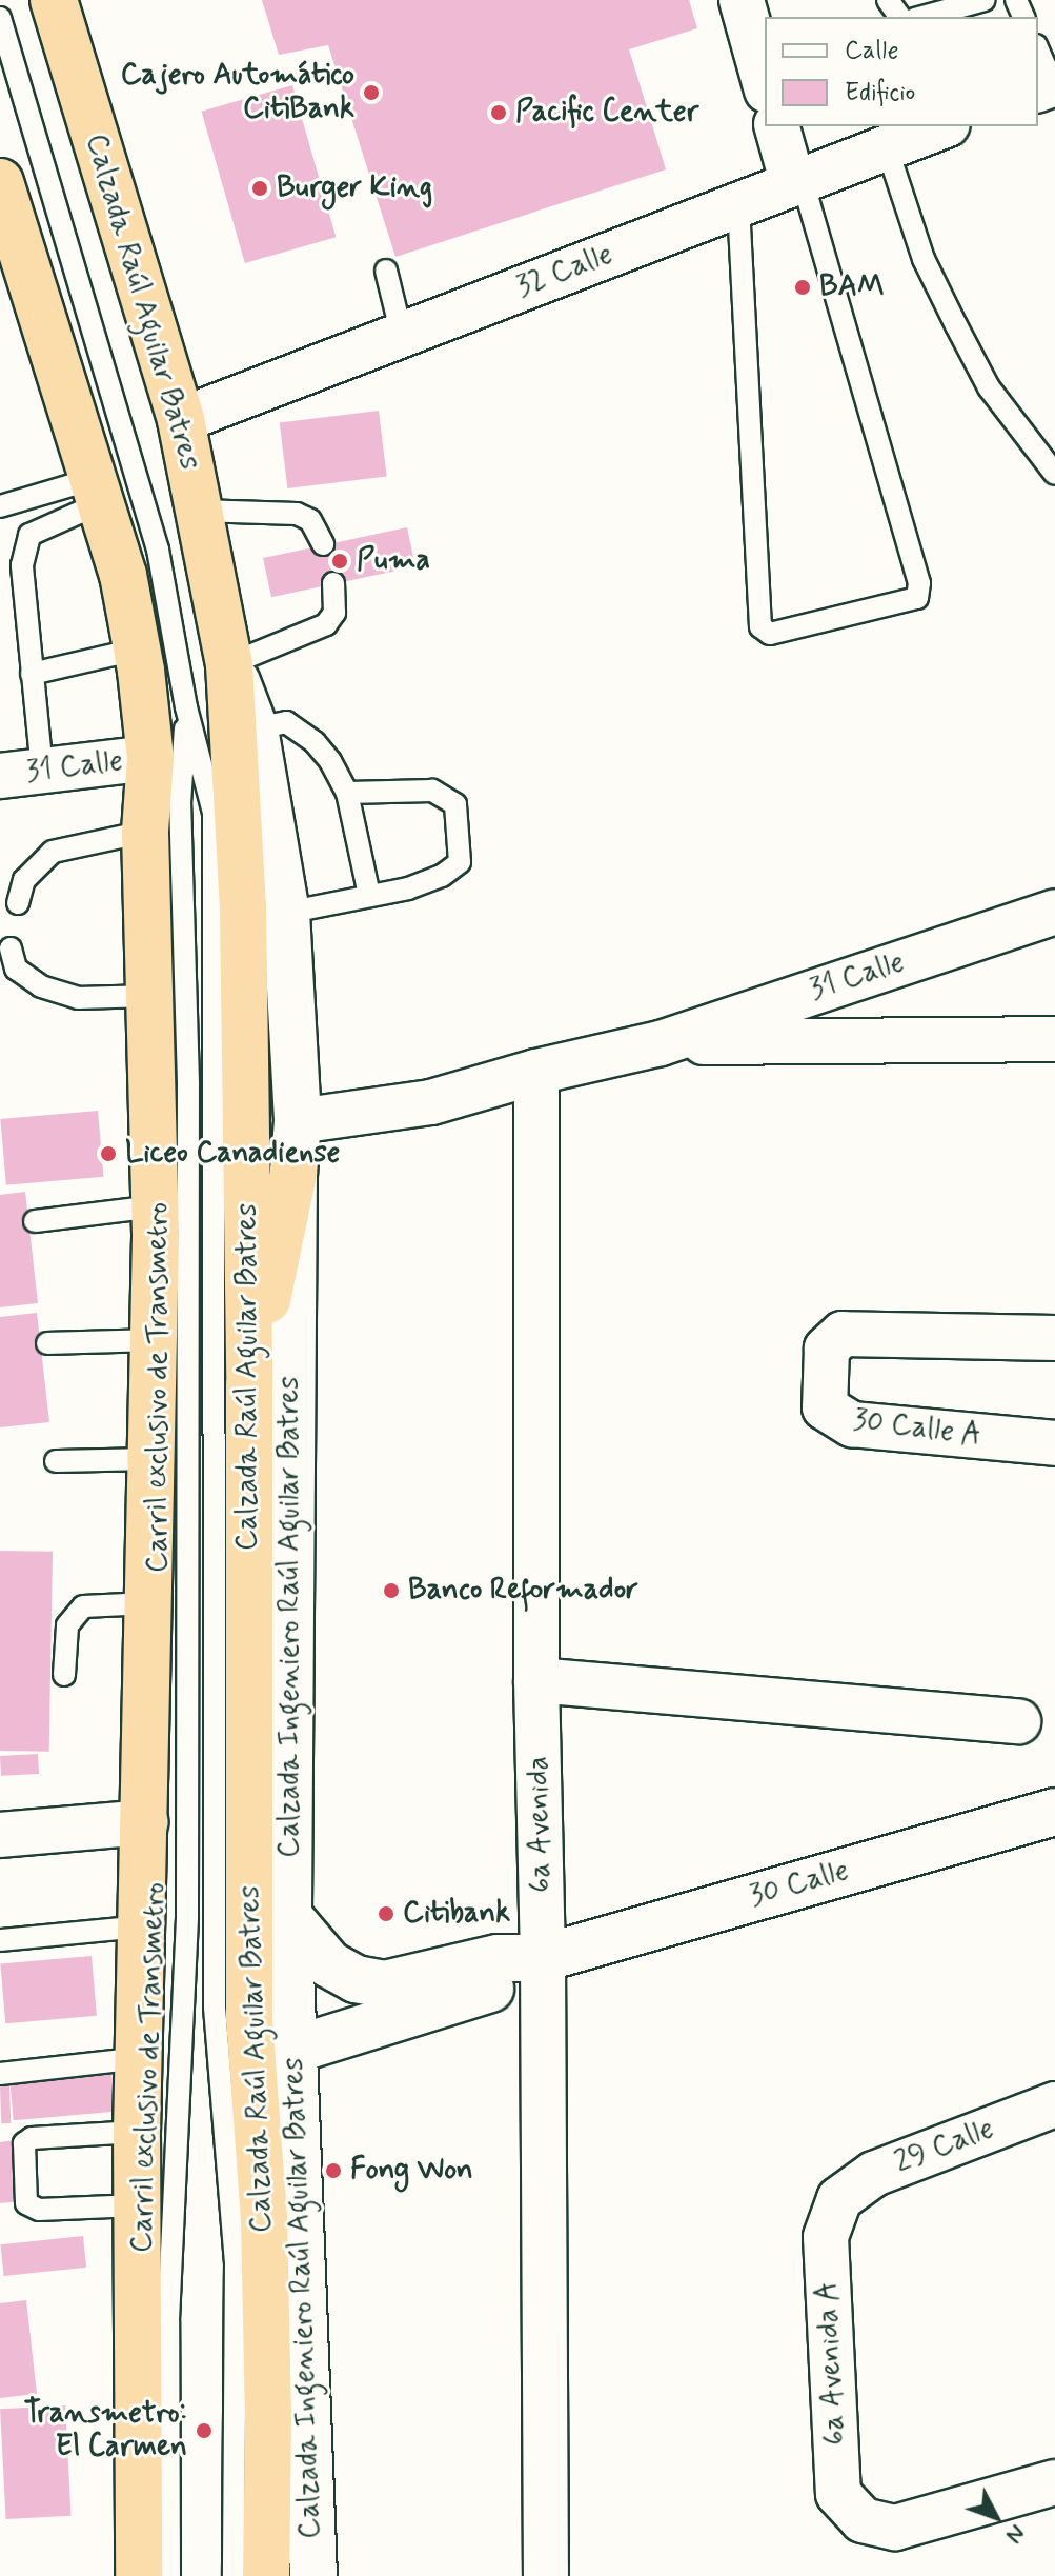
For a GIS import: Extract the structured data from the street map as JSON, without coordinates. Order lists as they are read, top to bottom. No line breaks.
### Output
{"streets":{"highway":["Calzada Raúl Aguilar Batres"],"street":["32 Calle","31 Calle","30 Calle A","Calzada Ingeniero Raúl Aguilar Batres","6a Avenida","30 Calle","29 Calle","6a Avenida A"],"lane":["Carril exclusivo de Transmetro"]},"crossings":[["32 Calle","Calzada Raúl Aguilar Batres"],["Calzada Raúl Aguilar Batres","Calzada Ingeniero Raúl Aguilar Batres"],["31 Calle","Calzada Ingeniero Raúl Aguilar Batres"],["31 Calle","6a Avenida"],["Calzada Ingeniero Raúl Aguilar Batres","30 Calle"],["6a Avenida","30 Calle"],["29 Calle","6a Avenida A"]],"places":["Cajero Automático CitiBank","Pacific Center","Burger King","BAM","Puma","Liceo Canadiense","Banco Reformador","Citibank","Fong Won","Transmetro: El Carmen"],"legend":["Calle","Edificio"],"north":"bottom right"}
